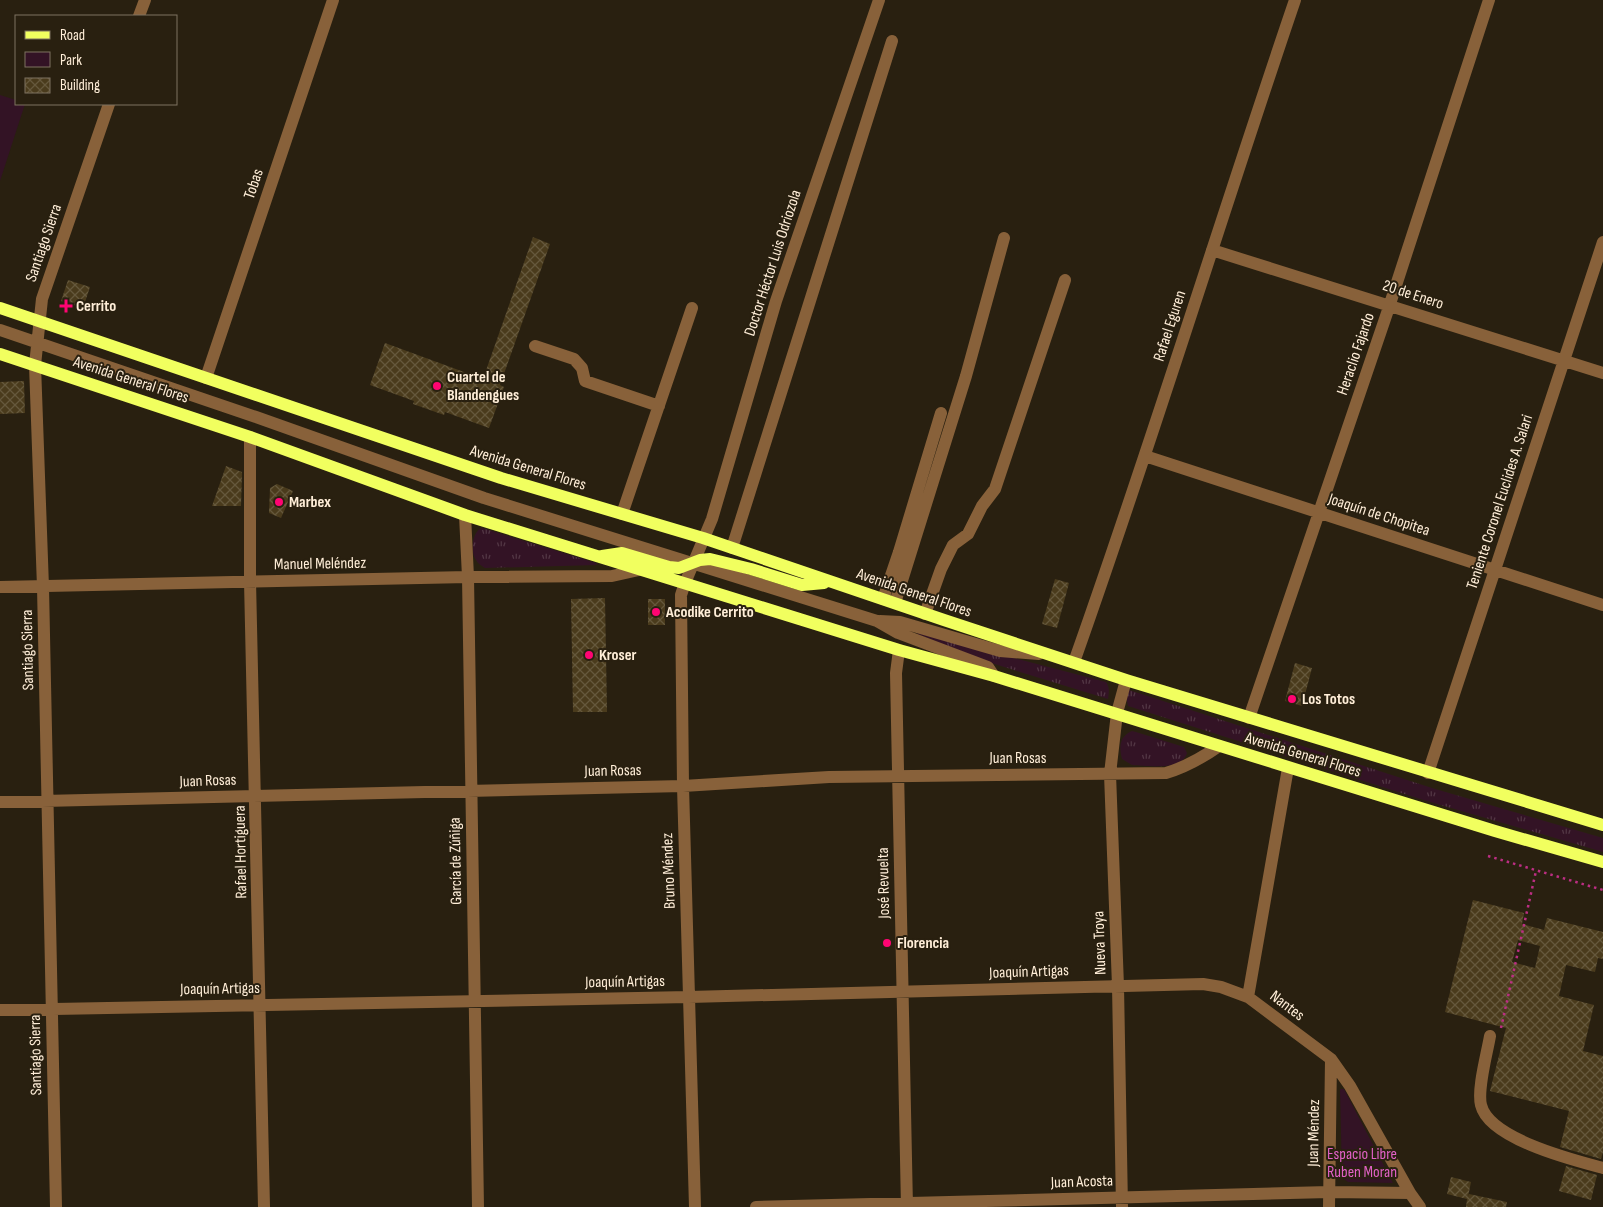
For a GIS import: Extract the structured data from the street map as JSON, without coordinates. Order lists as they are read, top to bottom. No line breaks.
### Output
{"streets":{"main road":["Avenida General Flores"],"street":["Tobas","Santiago Sierra","Doctor Héctor Luis Odriozola","20 de Enero","Rafael Eguren","Heraclio Fajardo","Teniente Coronel Euclides A. Salari","Joaquín de Chopitea","Manuel Meléndez","Juan Rosas","Rafael Hortiguera","García de Zúñiga","Bruno Méndez","José Revuelta","Nueva Troya","Joaquín Artigas","Nantes","Juan Méndez","Juan Acosta"]},"crossings":[["Tobas","Avenida General Flores"],["Santiago Sierra","Avenida General Flores"],["Santiago Sierra","Manuel Meléndez"],["Santiago Sierra","Juan Rosas"],["Santiago Sierra","Joaquín Artigas"],["Doctor Héctor Luis Odriozola","Avenida General Flores"],["Doctor Héctor Luis Odriozola","Bruno Méndez"],["20 de Enero","Rafael Eguren"],["20 de Enero","Heraclio Fajardo"],["20 de Enero","Teniente Coronel Euclides A. Salari"],["Rafael Eguren","Avenida General Flores"],["Rafael Eguren","Joaquín de Chopitea"],["Heraclio Fajardo","Avenida General Flores"],["Heraclio Fajardo","Joaquín de Chopitea"],["Avenida General Flores","Teniente Coronel Euclides A. Salari"],["Avenida General Flores","Manuel Meléndez"],["Avenida General Flores","Juan Rosas"],["Avenida General Flores","Rafael Hortiguera"],["Avenida General Flores","García de Zúñiga"],["Avenida General Flores","Bruno Méndez"],["Avenida General Flores","José Revuelta"],["Avenida General Flores","Nueva Troya"],["Avenida General Flores","Nantes"],["Teniente Coronel Euclides A. Salari","Joaquín de Chopitea"],["Manuel Meléndez","Rafael Hortiguera"],["Manuel Meléndez","García de Zúñiga"],["Juan Rosas","Rafael Hortiguera"],["Juan Rosas","García de Zúñiga"],["Juan Rosas","Bruno Méndez"],["Juan Rosas","José Revuelta"],["Juan Rosas","Nueva Troya"],["Rafael Hortiguera","Joaquín Artigas"],["García de Zúñiga","Joaquín Artigas"],["Bruno Méndez","Joaquín Artigas"],["José Revuelta","Joaquín Artigas"],["José Revuelta","Juan Acosta"],["Nueva Troya","Joaquín Artigas"],["Nueva Troya","Juan Acosta"],["Joaquín Artigas","Nantes"],["Nantes","Juan Méndez"],["Nantes","Juan Acosta"],["Juan Méndez","Juan Acosta"]],"parks":["Espacio Libre Ruben Moran"],"places":{"health":["Cerrito"],"other":["Cuartel de Blandengues","Marbex","Acodike Cerrito","Kroser","Los Totos","Florencia"]},"legend":["Road","Park","Building"]}
